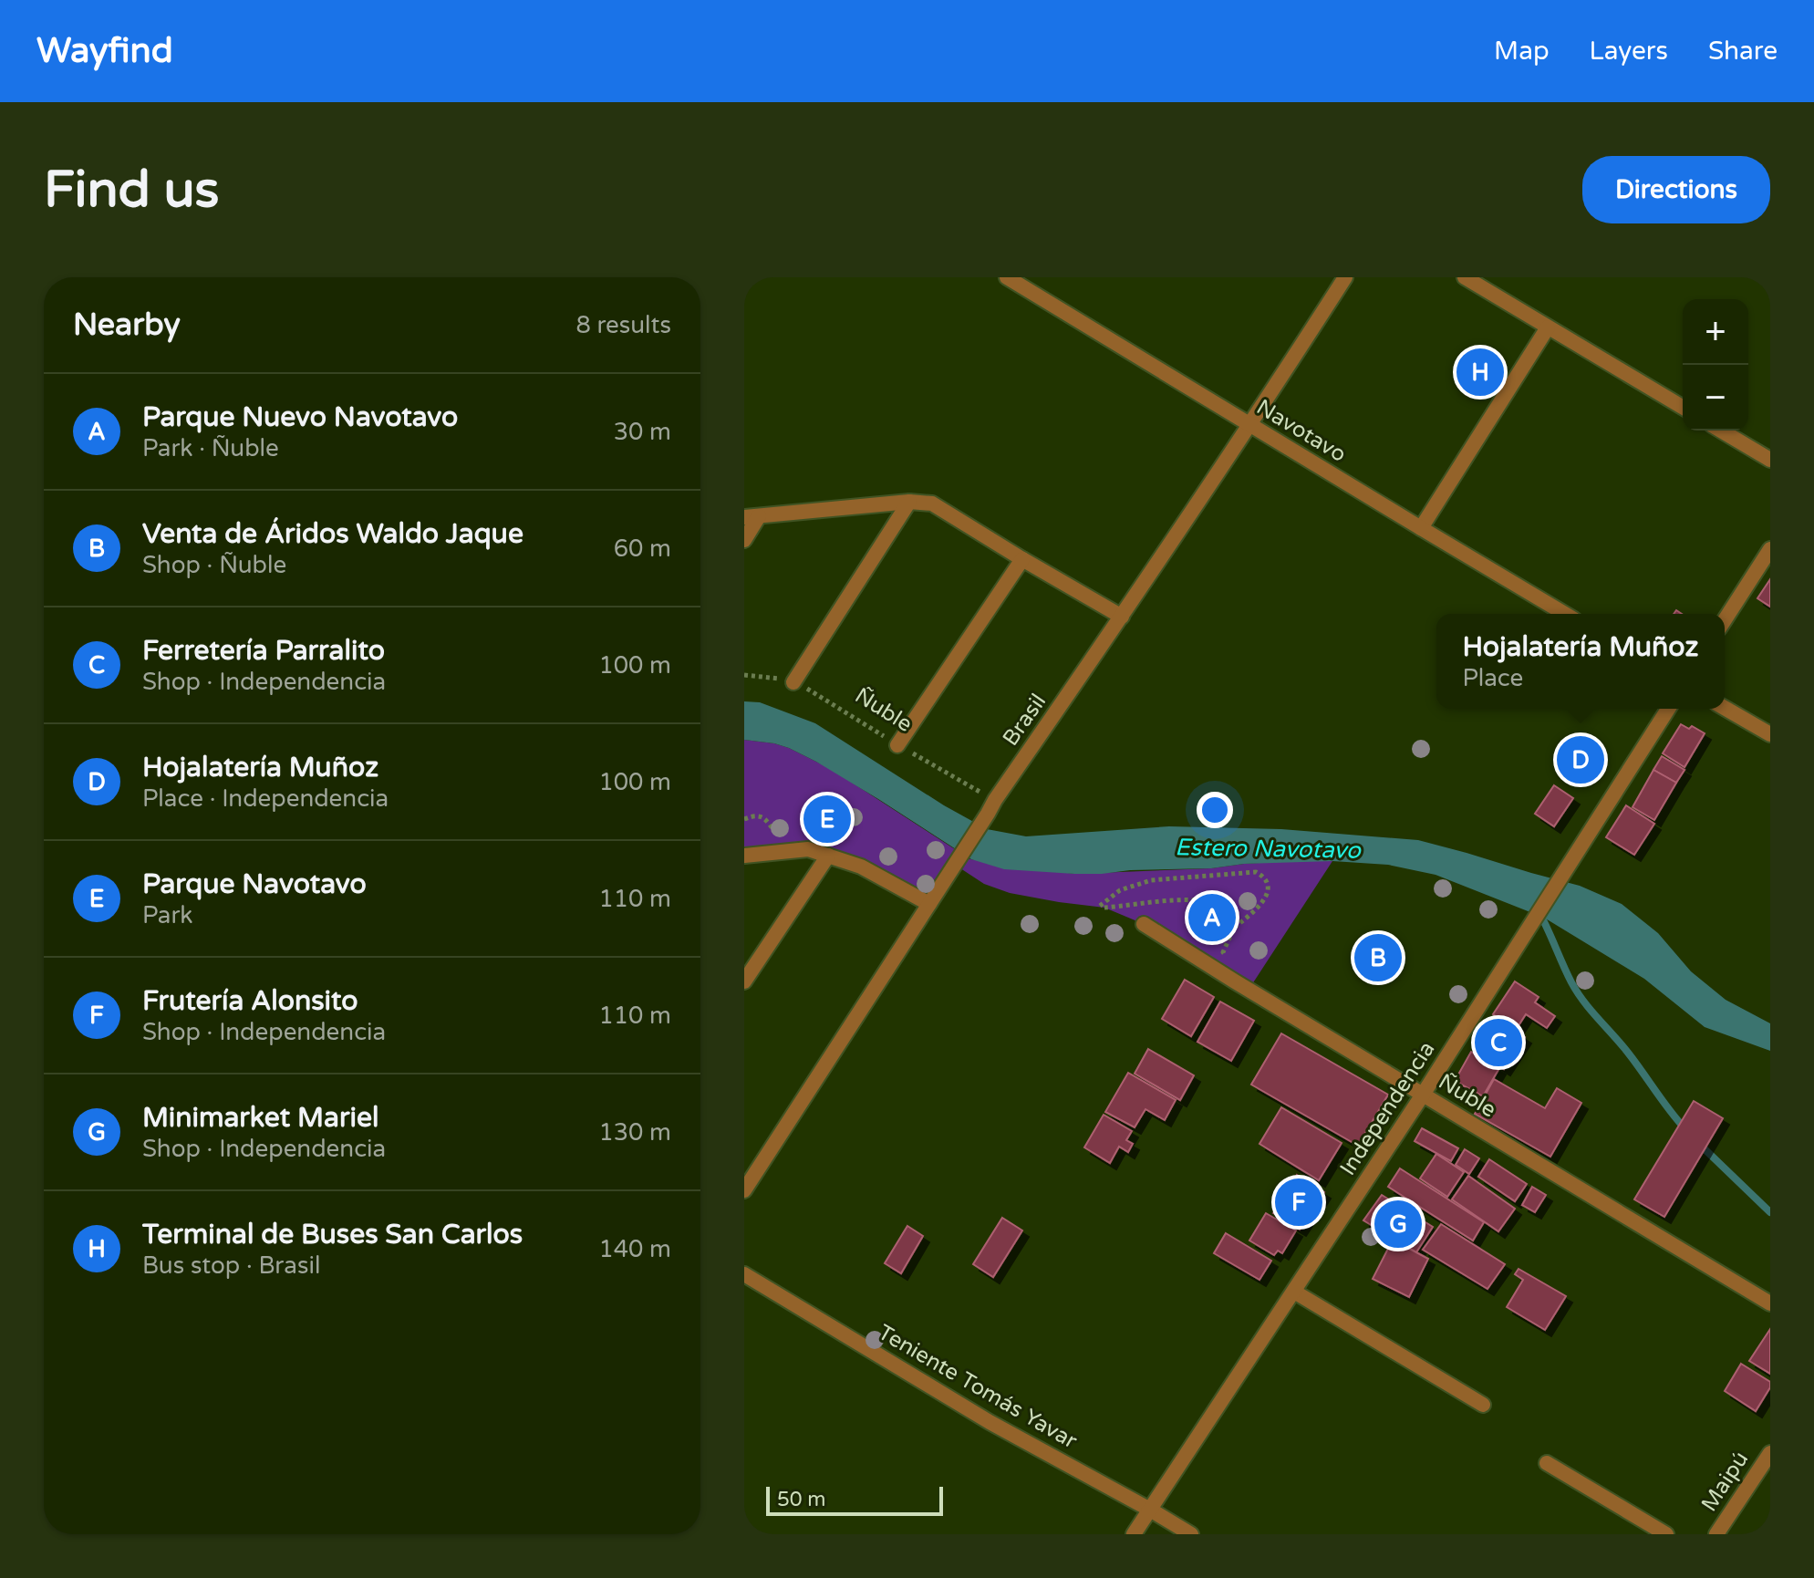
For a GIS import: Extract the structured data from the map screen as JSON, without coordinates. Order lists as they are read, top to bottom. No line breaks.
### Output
{"streets":{"street":["Navotavo","Ñuble","Brasil","Independencia","Teniente Tomás Yavar","Maipú"]},"crossings":[["Navotavo","Brasil"],["Ñuble","Brasil"],["Ñuble","Independencia"],["Independencia","Teniente Tomás Yavar"]],"water":["Estero Navotavo"],"scale_bar":"50 m","page":{"header":"Wayfind","nav":["Map","Layers","Share"],"buttons":"Directions","title":"Find us","heading":["Nearby","8 results"],"map_buttons":["+","−"],"pins":["H","D","E","A","B","C","F","G"],"list":[{"mark":"A","name":"Parque Nuevo Navotavo","note":"Park · Ñuble","value":"30 m"},{"mark":"B","name":"Venta de Áridos Waldo Jaque","note":"Shop · Ñuble","value":"60 m"},{"mark":"C","name":"Ferretería Parralito","note":"Shop · Independencia","value":"100 m"},{"mark":"D","name":"Hojalatería Muñoz","note":"Place · Independencia","value":"100 m"},{"mark":"E","name":"Parque Navotavo","note":"Park","value":"110 m"},{"mark":"F","name":"Frutería Alonsito","note":"Shop · Independencia","value":"110 m"},{"mark":"G","name":"Minimarket Mariel","note":"Shop · Independencia","value":"130 m"},{"mark":"H","name":"Terminal de Buses San Carlos","note":"Bus stop · Brasil","value":"140 m"}],"popup":["Hojalatería Muñoz","Place"],"scale":"50 m"}}
